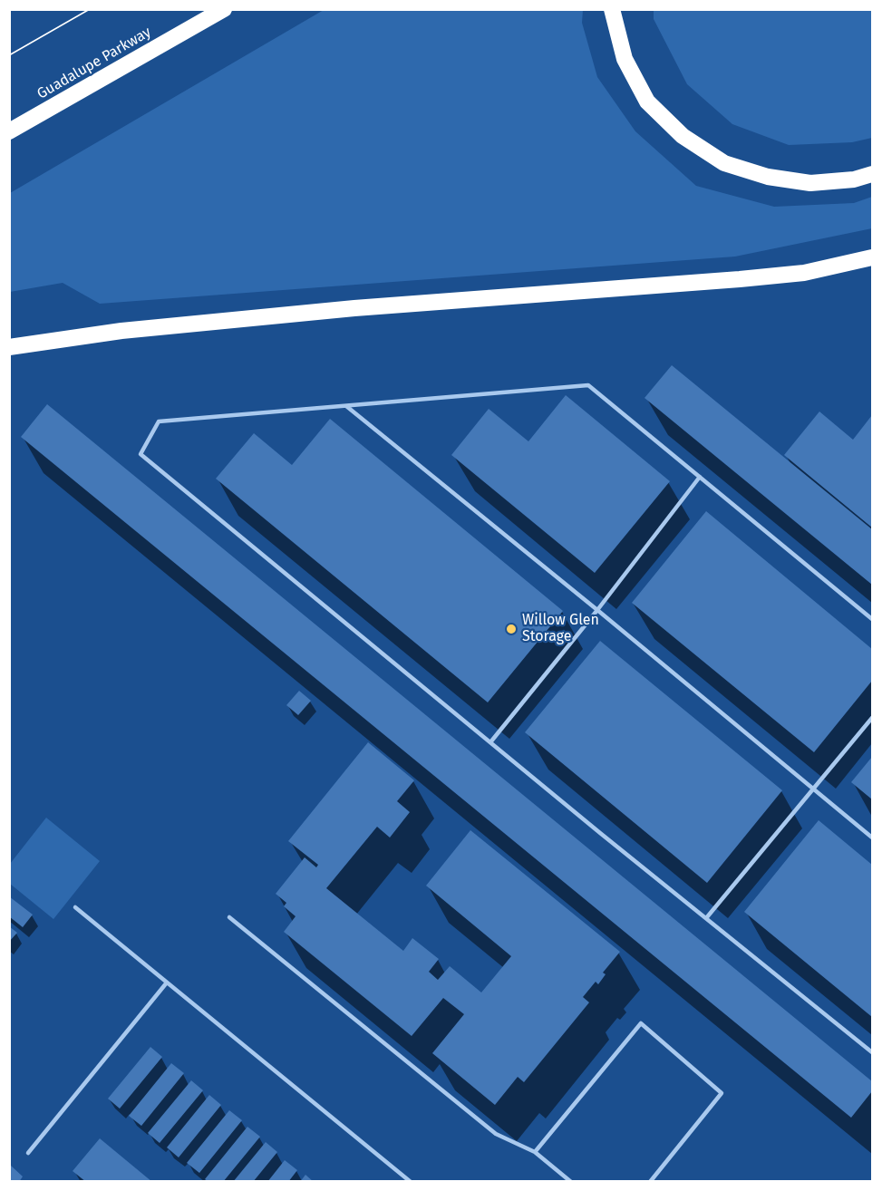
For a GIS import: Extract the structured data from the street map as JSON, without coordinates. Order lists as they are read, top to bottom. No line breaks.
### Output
{"streets":{"highway":["Guadalupe Parkway"]},"places":["Willow Glen Storage"]}
